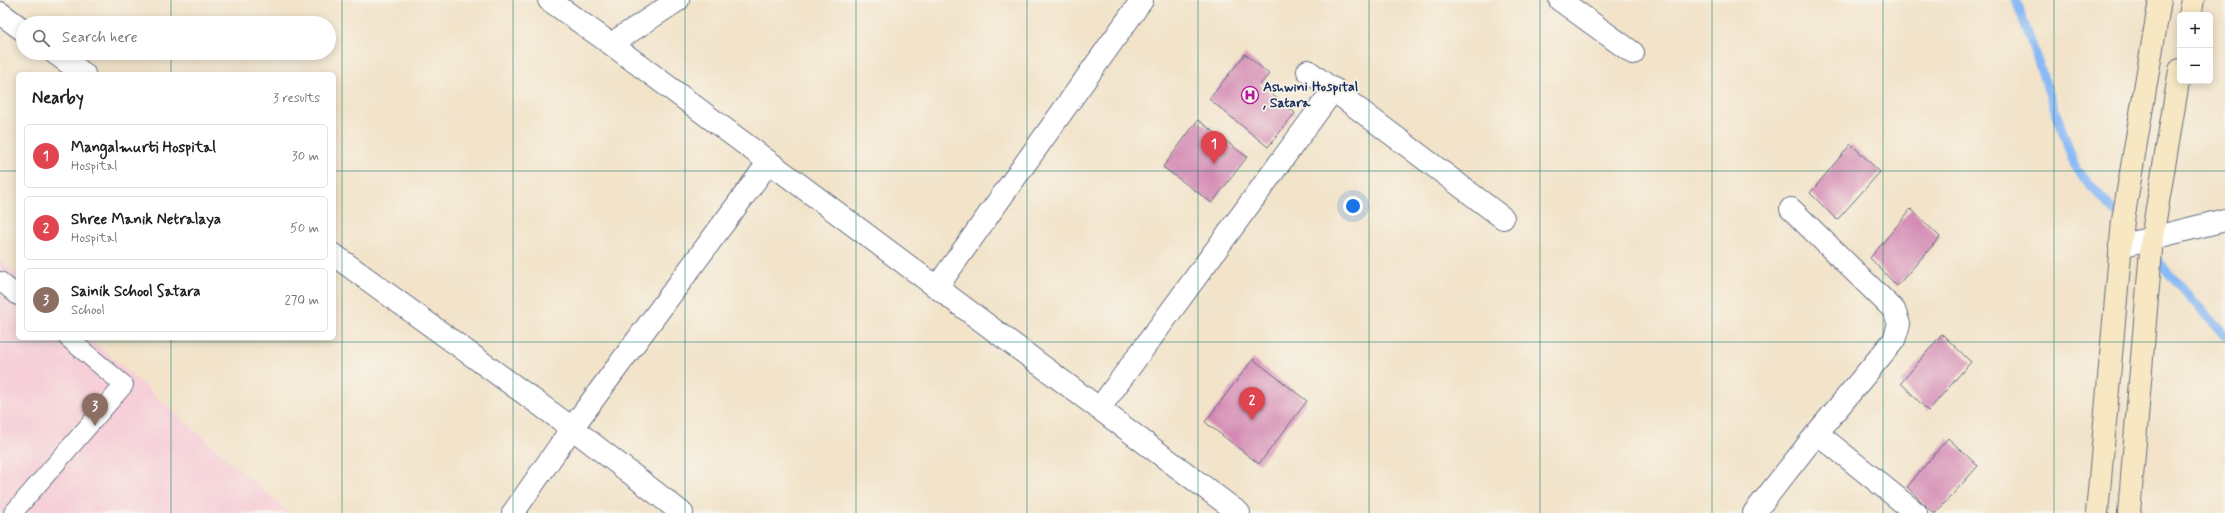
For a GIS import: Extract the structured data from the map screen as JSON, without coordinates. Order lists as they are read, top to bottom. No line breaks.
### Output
{"places":{"hospital":["Ashwini Hospital , Satara"]},"page":{"map_buttons":["+","−"],"search":"Search here","heading":["Nearby","3 results"],"list":[{"mark":"1","name":"Mangalmurti Hospital","note":"Hospital","value":"30 m"},{"mark":"2","name":"Shree Manik Netralaya","note":"Hospital","value":"50 m"},{"mark":"3","name":"Sainik School Satara","note":"School","value":"270 m"}],"pins":["1","2","3"]}}
